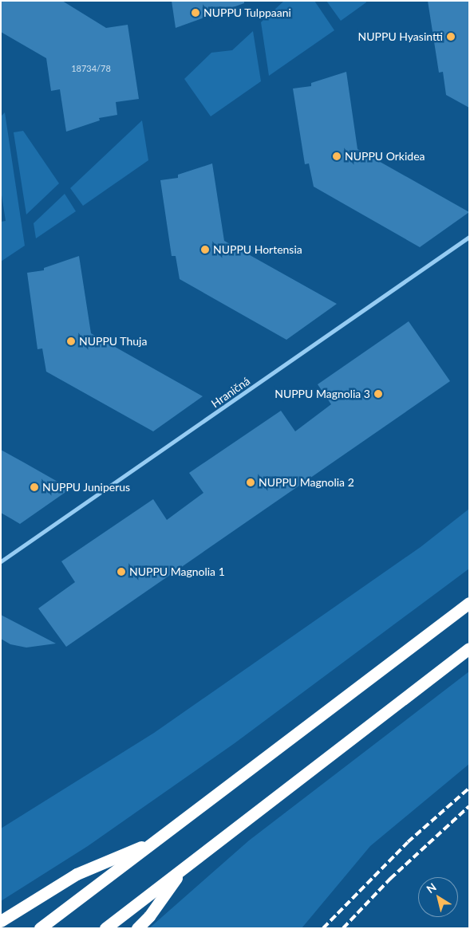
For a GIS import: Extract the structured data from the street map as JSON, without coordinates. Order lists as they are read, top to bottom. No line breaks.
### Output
{"streets":{"street":["Hraničná"]},"places":["NUPPU Tulppaani","NUPPU Hyasintti","NUPPU Orkidea","NUPPU Hortensia","NUPPU Thuja","NUPPU Magnolia 3","NUPPU Magnolia 2","NUPPU Juniperus","NUPPU Magnolia 1"],"house_numbers":["18734/78"],"north":"top left"}
